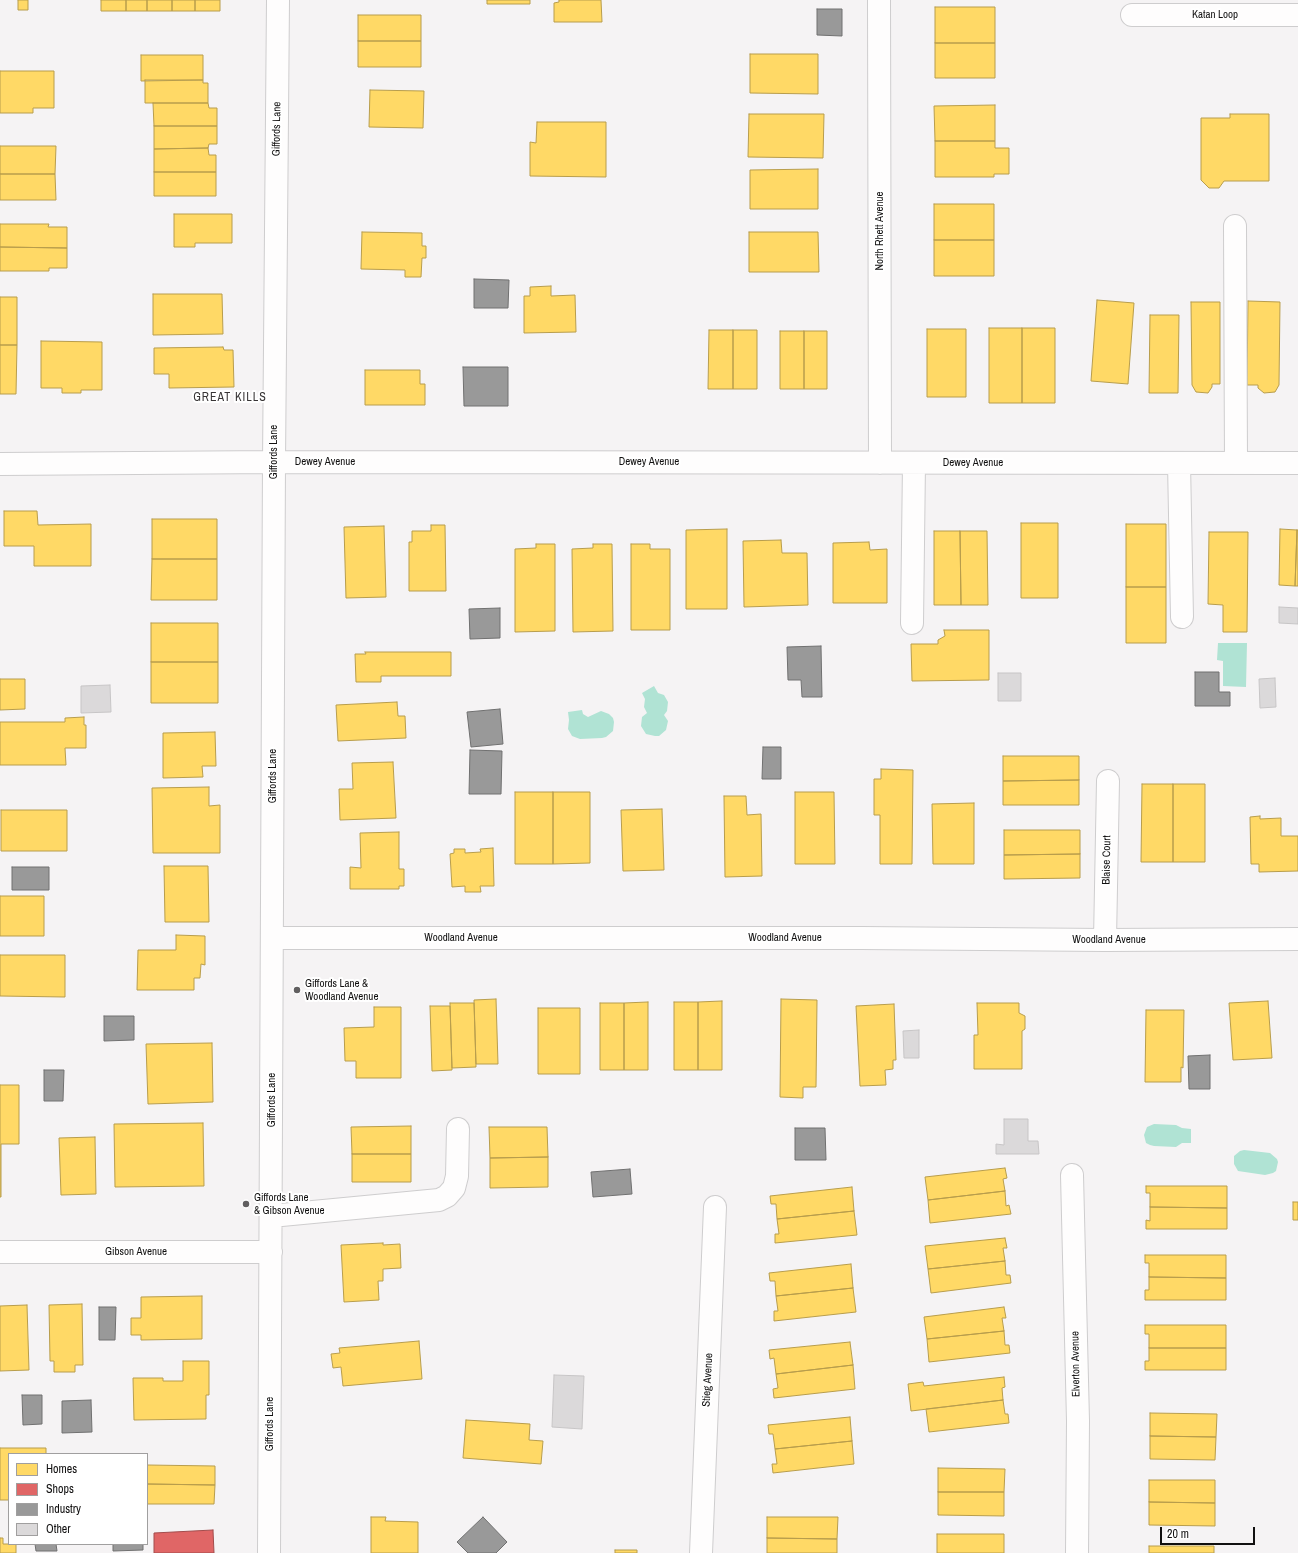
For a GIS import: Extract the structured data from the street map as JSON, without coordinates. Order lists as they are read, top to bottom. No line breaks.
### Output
{"streets":{"street":["Katan Loop","Giffords Lane","North Rhett Avenue","Dewey Avenue","Blaise Court","Woodland Avenue","Gibson Avenue","Elverton Avenue","Stieg Avenue"]},"crossings":[["Giffords Lane","Dewey Avenue"],["Giffords Lane","Woodland Avenue"],["Giffords Lane","Gibson Avenue"],["North Rhett Avenue","Dewey Avenue"],["Blaise Court","Woodland Avenue"]],"districts":["GREAT KILLS"],"places":["Giffords Lane & Woodland Avenue","Giffords Lane & Gibson Avenue"],"legend":["Homes","Shops","Industry","Other"],"scale_bar":"20 m"}
